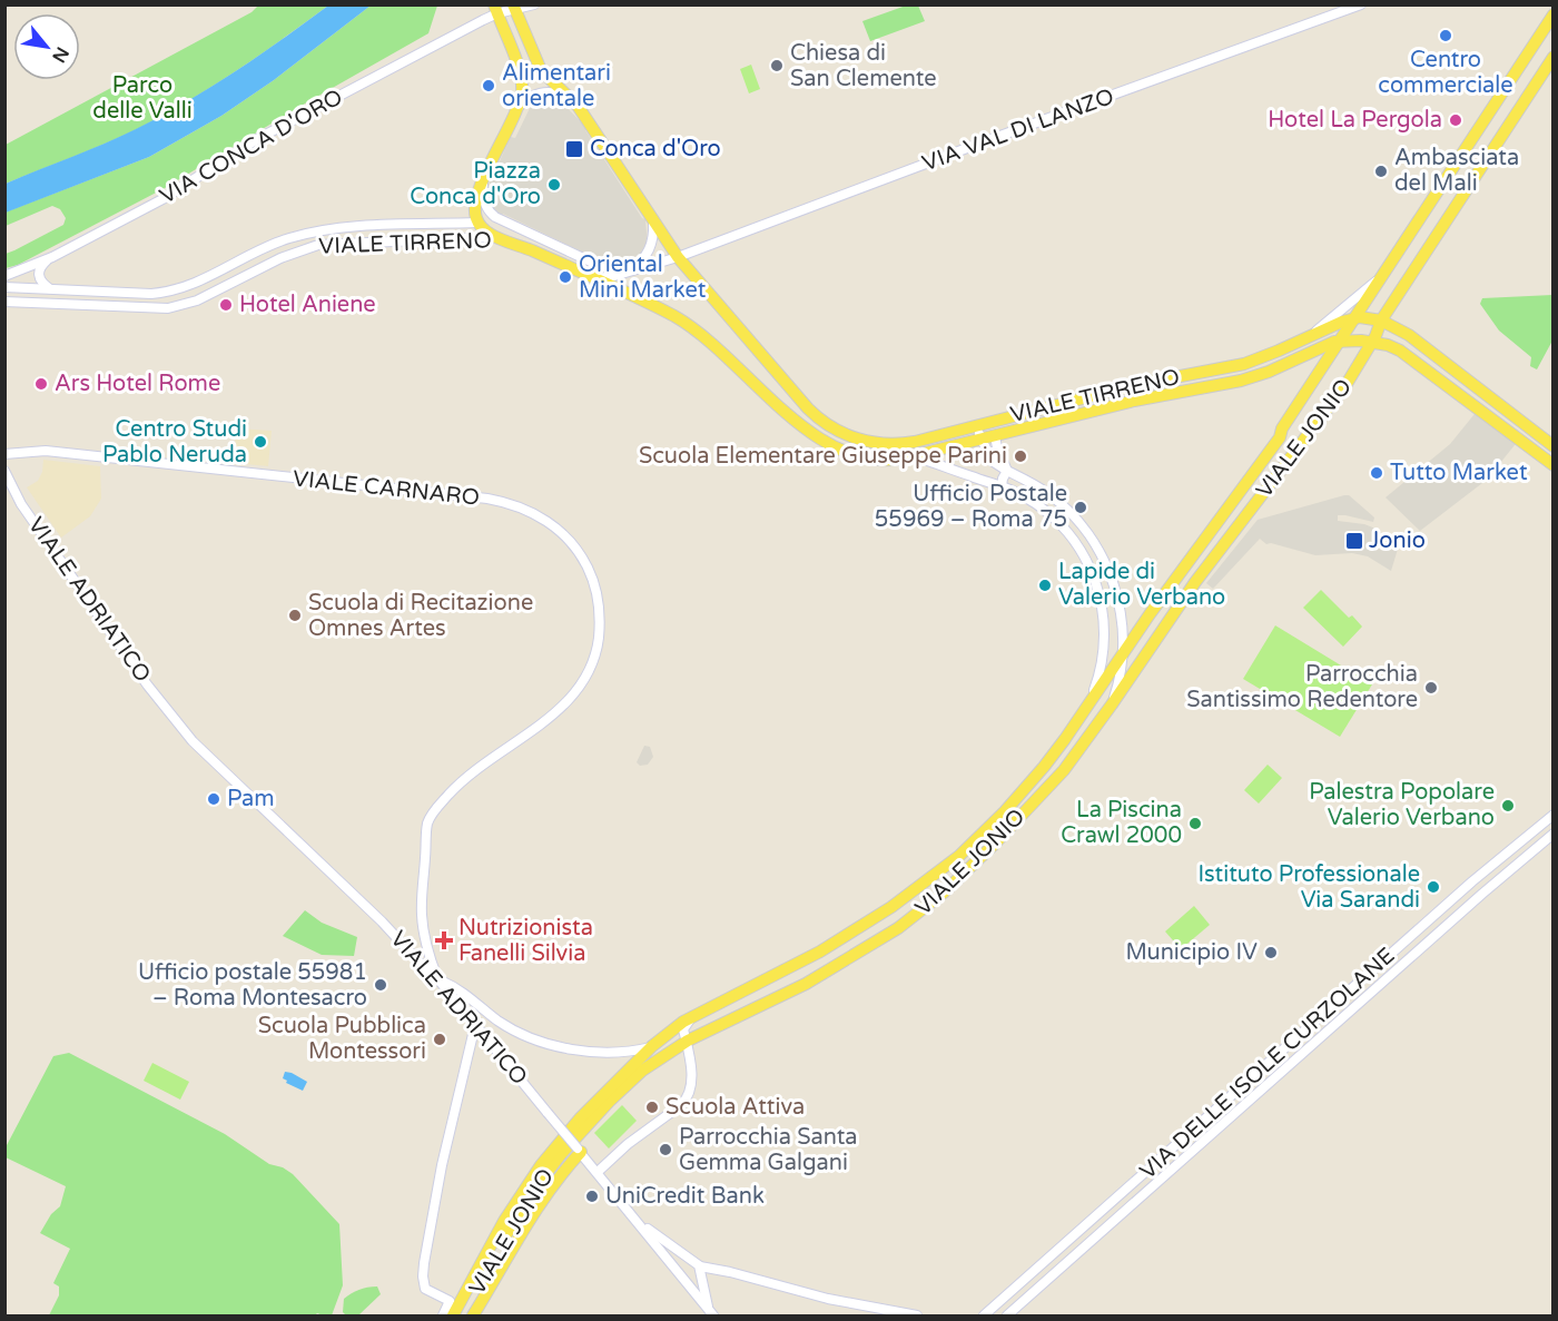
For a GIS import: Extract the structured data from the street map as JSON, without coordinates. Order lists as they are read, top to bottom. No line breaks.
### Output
{"streets":{"main road":["VIALE TIRRENO","VIALE JONIO"],"street":["VIA VAL DI LANZO","VIA CONCA D'ORO","VIALE CARNARO","VIALE ADRIATICO","VIA DELLE ISOLE CURZOLANE"]},"crossings":[["VIA VAL DI LANZO","VIALE TIRRENO"],["VIALE TIRRENO","VIALE JONIO"],["VIALE CARNARO","VIALE ADRIATICO"]],"parks":["Parco delle Valli"],"places":{"other":["Centro commerciale","Chiesa di San Clemente","Alimentari orientale","Hotel La Pergola","Ambasciata del Mali","Piazza Conca d'Oro","Oriental Mini Market","Hotel Aniene","Ars Hotel Rome","Centro Studi Pablo Neruda","Scuola Elementare Giuseppe Parini","Tutto Market","Ufficio Postale 55969 – Roma 75","Lapide di Valerio Verbano","Scuola di Recitazione Omnes Artes","Parrocchia Santissimo Redentore","Pam","Palestra Popolare Valerio Verbano","La Piscina Crawl 2000","Istituto Professionale Via Sarandi","Municipio IV","Ufficio postale 55981 – Roma Montesacro","Scuola Pubblica Montessori","Scuola Attiva","Parrocchia Santa Gemma Galgani","UniCredit Bank"],"transit":["Conca d'Oro","Jonio"],"health":["Nutrizionista Fanelli Silvia"]},"north":"bottom right"}
